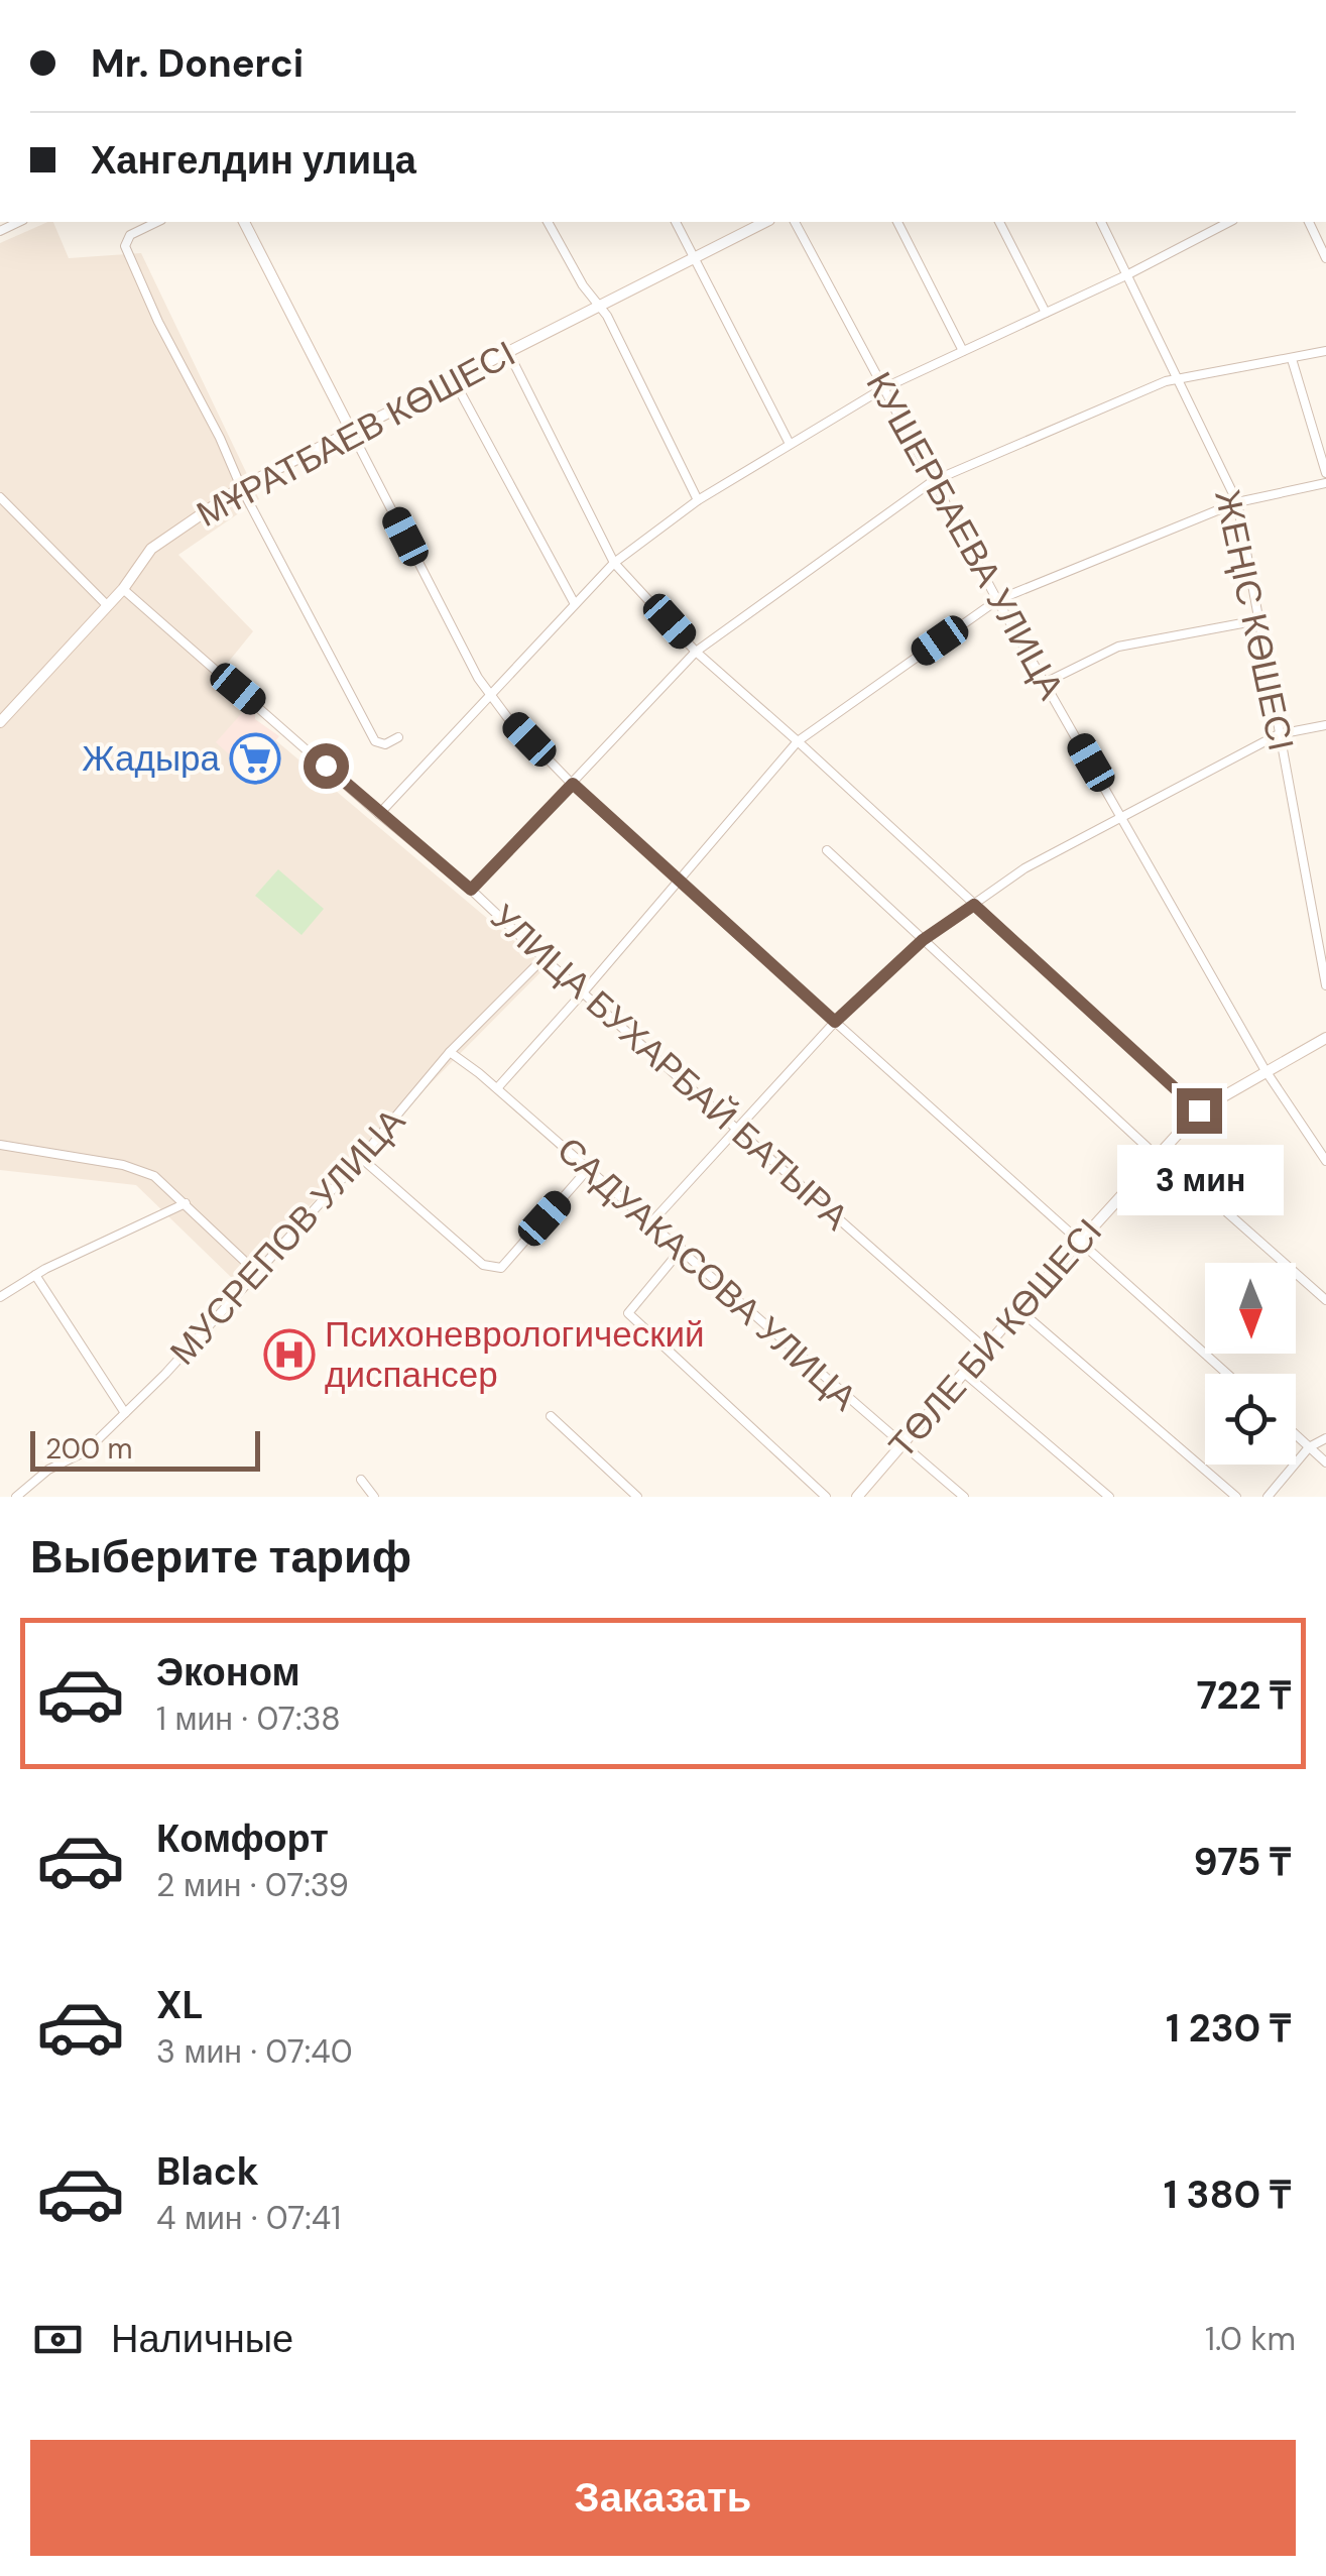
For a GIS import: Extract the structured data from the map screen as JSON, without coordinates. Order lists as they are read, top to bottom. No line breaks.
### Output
{"streets":{"street":["МҰРАТБАЕВ КӨШЕСІ","КУШЕРБАЕВА УЛИЦА","ЖЕҢІС КӨШЕСІ","УЛИЦА БУХАРБАЙ БАТЫРА","МУСРЕПОВ УЛИЦА","САДУАКАСОВА УЛИЦА","ТӨЛЕ БИ КӨШЕСІ"]},"crossings":[["МҰРАТБАЕВ КӨШЕСІ","УЛИЦА БУХАРБАЙ БАТЫРА"],["КУШЕРБАЕВА УЛИЦА","ТӨЛЕ БИ КӨШЕСІ"],["УЛИЦА БУХАРБАЙ БАТЫРА","МУСРЕПОВ УЛИЦА"],["УЛИЦА БУХАРБАЙ БАТЫРА","ТӨЛЕ БИ КӨШЕСІ"],["МУСРЕПОВ УЛИЦА","САДУАКАСОВА УЛИЦА"],["САДУАКАСОВА УЛИЦА","ТӨЛЕ БИ КӨШЕСІ"]],"places":{"supermarket":["Жадыра"],"hospital":["Психоневрологический диспансер"]},"scale_bar":"200 m","north":"bottom","page":{"banner":["Mr. Donerci","Хангелдин улица"],"bubble":"3 мин","scale":"200 m","heading":"Выберите тариф","list":[{"name":"Эконом","note":"1 мин · 07:38","value":"722 ₸"},{"name":"Комфорт","note":"2 мин · 07:39","value":"975 ₸"},{"name":"XL","note":"3 мин · 07:40","value":"1 230 ₸"},{"name":"Black","note":"4 мин · 07:41","value":"1 380 ₸"}],"pay":["Наличные","1.0 km"],"buttons":"Заказать"}}
